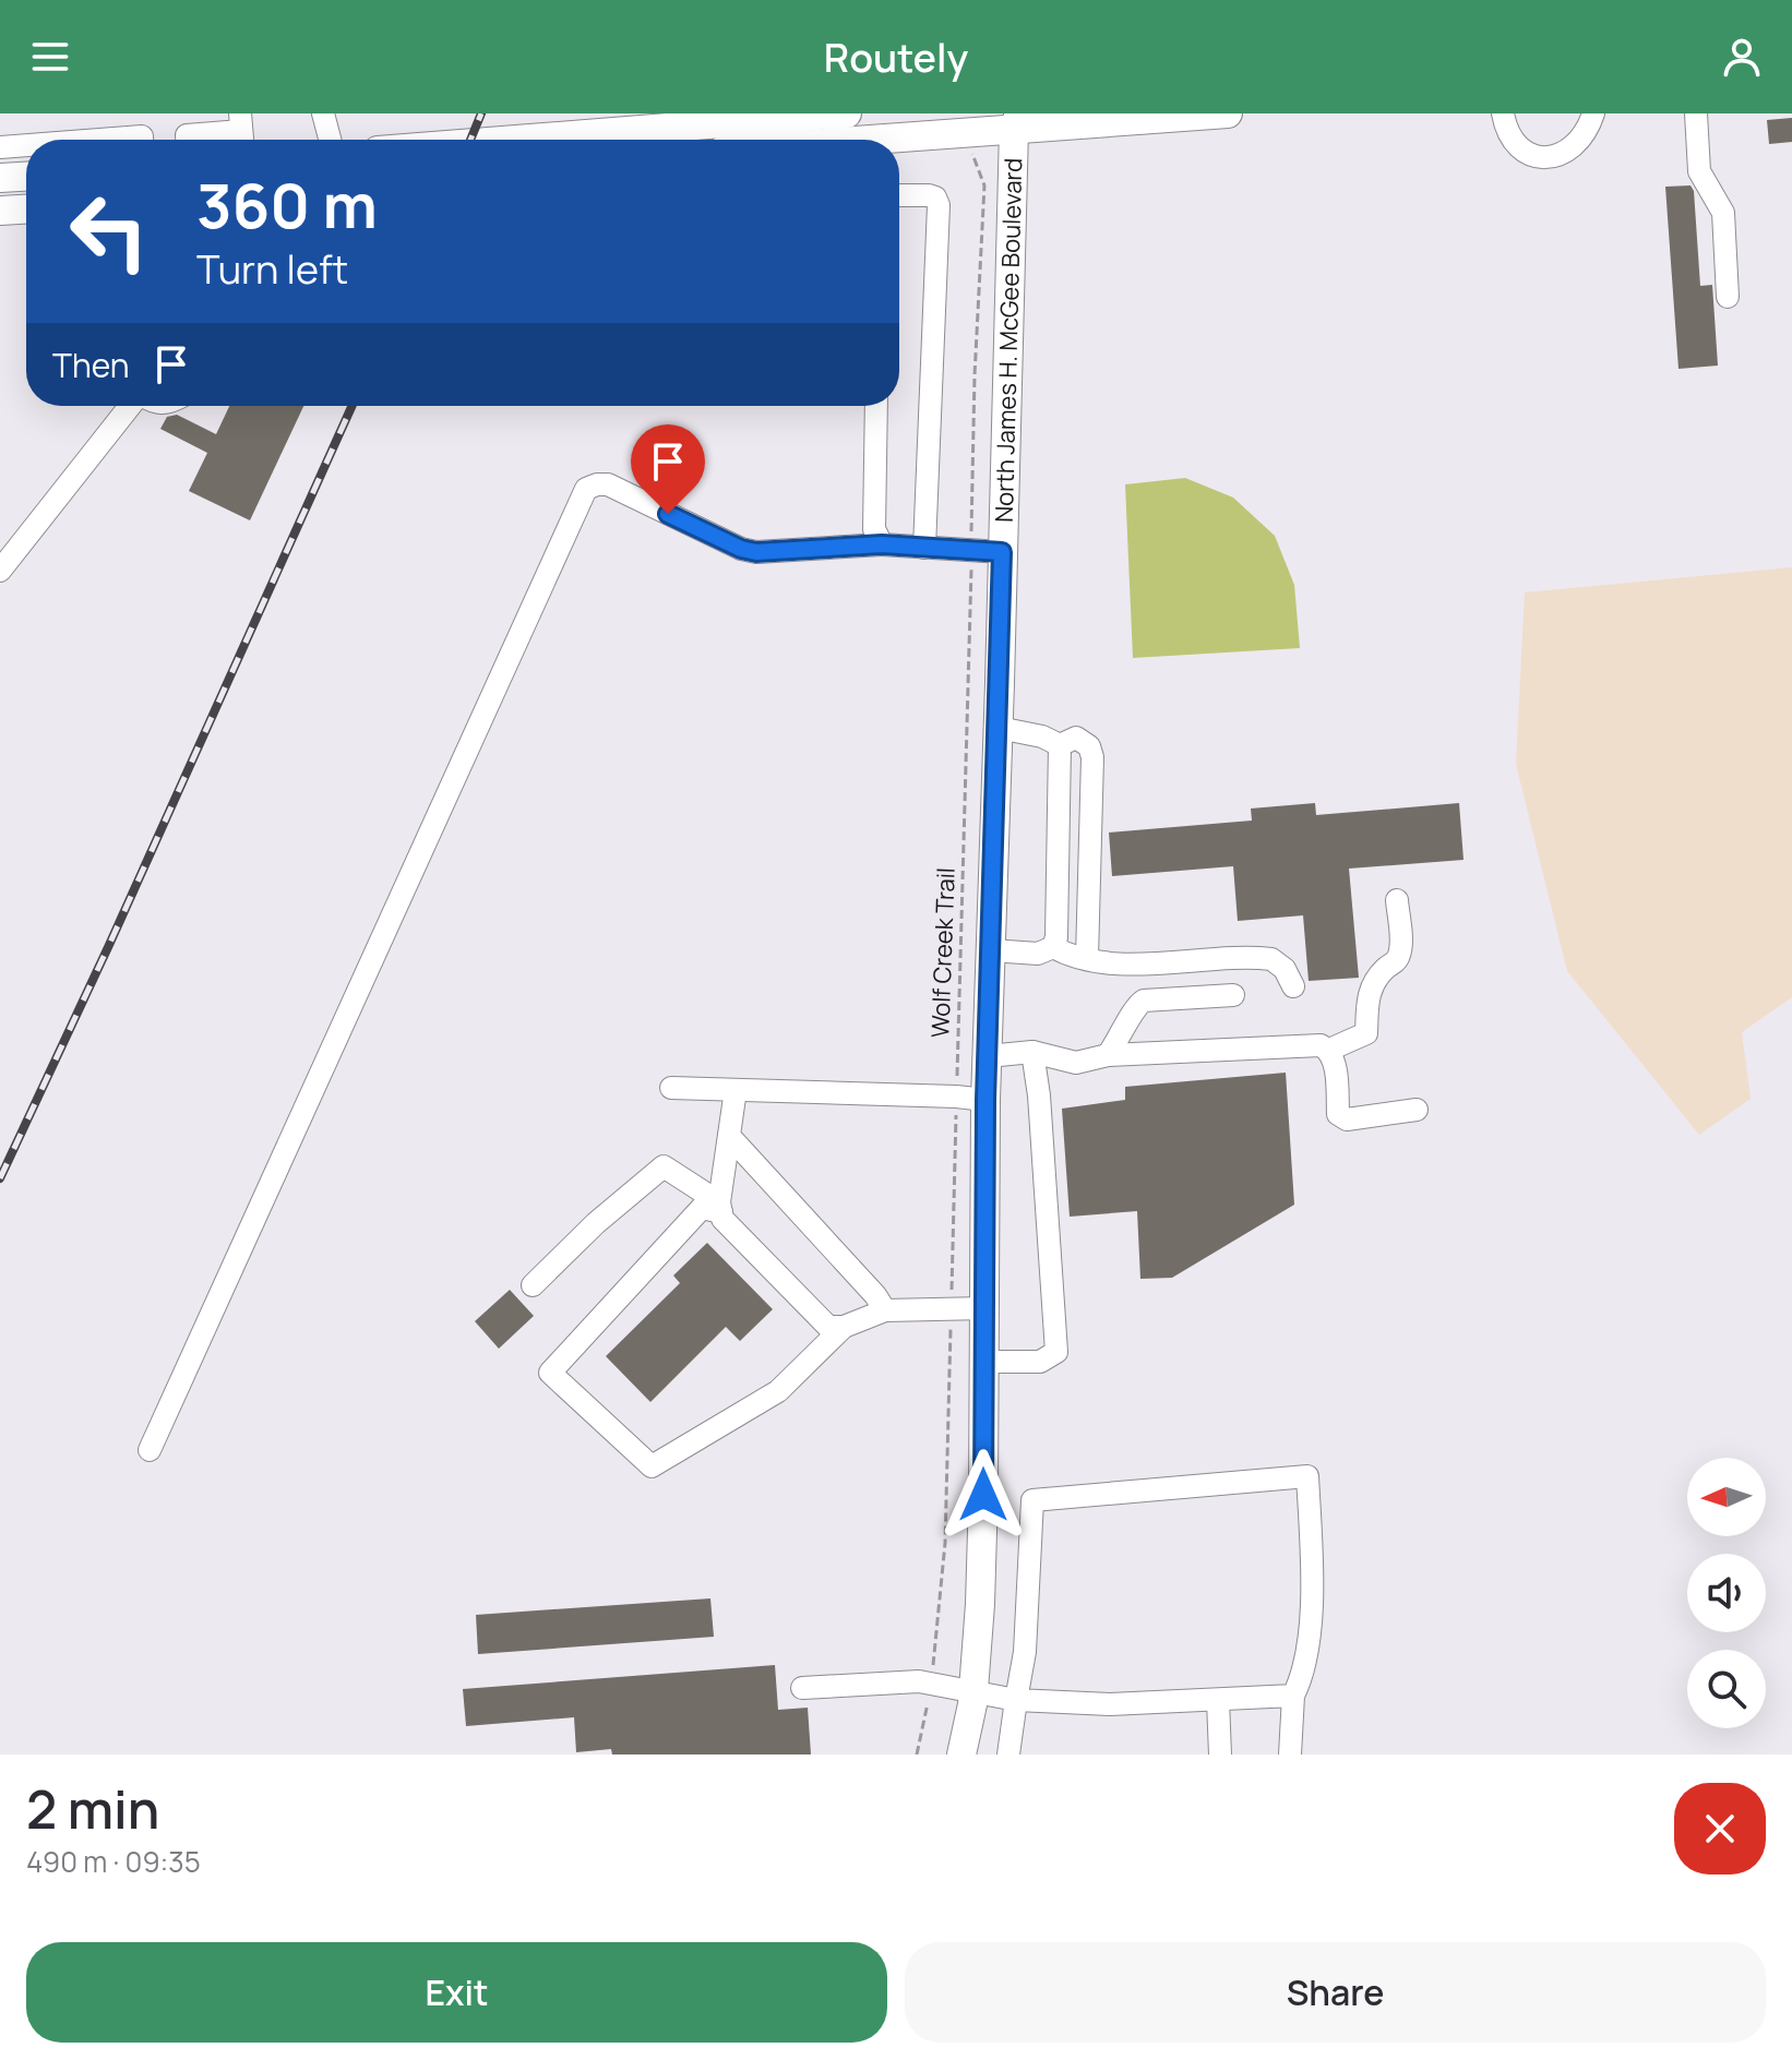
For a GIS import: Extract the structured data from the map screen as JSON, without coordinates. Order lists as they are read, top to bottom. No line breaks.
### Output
{"streets":{"main road":["North James H. McGee Boulevard"],"path":["Wolf Creek Trail"]},"north":"left","page":{"header":"Routely","turn":["360 m","Turn left"],"then":"Then","heading":["2 min","490 m · 09:35"],"buttons":["Exit","Share"]}}
